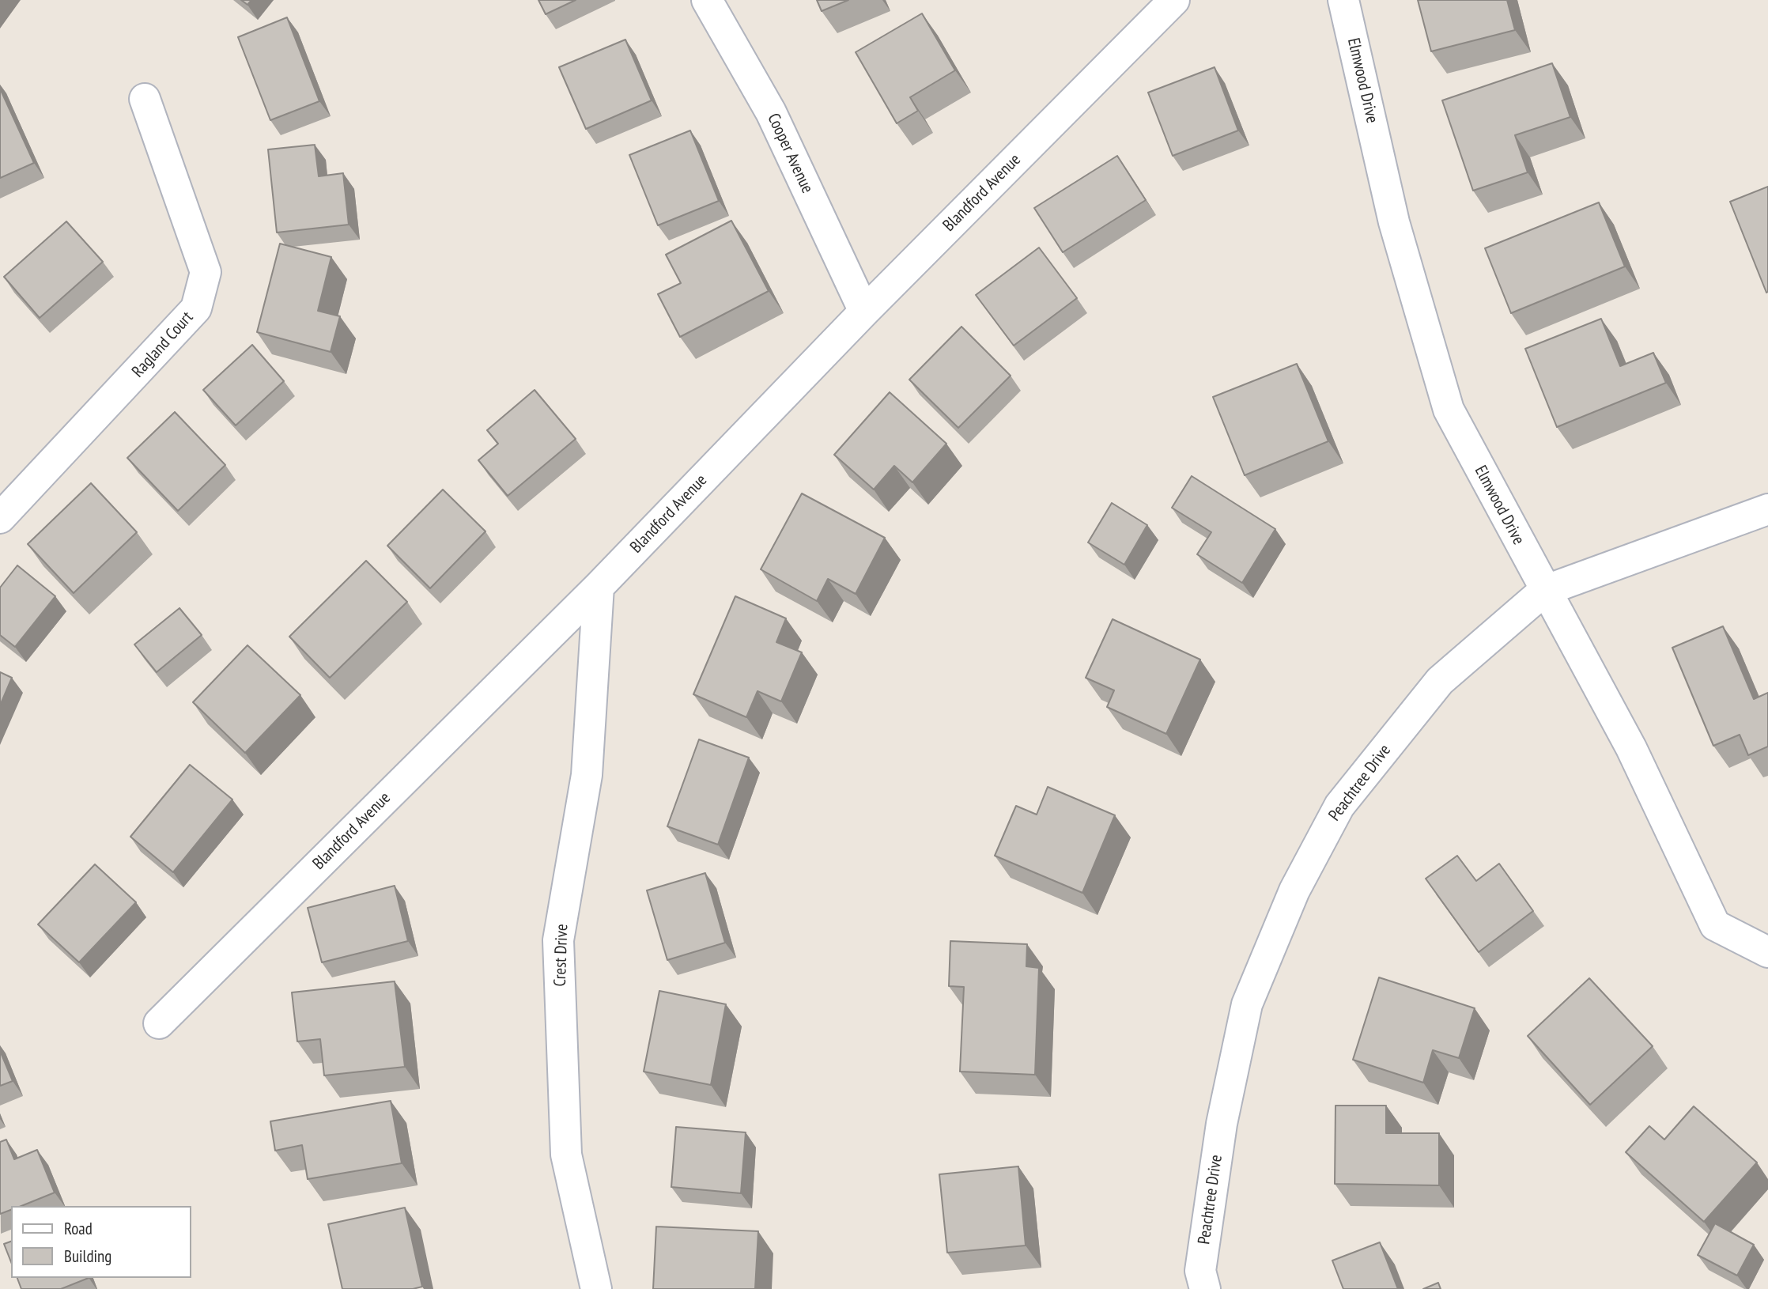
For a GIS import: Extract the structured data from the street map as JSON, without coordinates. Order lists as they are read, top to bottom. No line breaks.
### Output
{"streets":{"street":["Elmwood Drive","Cooper Avenue","Blandford Avenue","Ragland Court","Peachtree Drive","Crest Drive"]},"crossings":[["Elmwood Drive","Peachtree Drive"],["Cooper Avenue","Blandford Avenue"],["Blandford Avenue","Crest Drive"]],"legend":["Road","Building"]}
